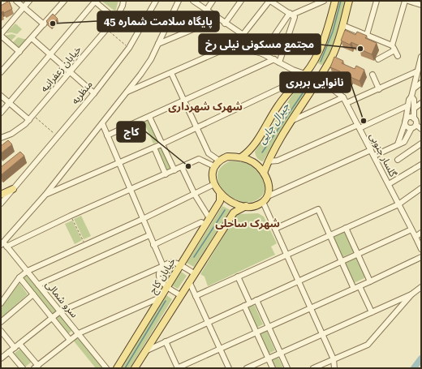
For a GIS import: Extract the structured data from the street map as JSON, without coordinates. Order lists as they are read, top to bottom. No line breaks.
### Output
{"streets":{"main road":["منظریه","خیابان کاج"],"street":["خیابان زعفرانیه","گلسار جنوبی","سرو شمالی"]},"districts":["شهرک شهرداری","شهرک ساحلی"],"water":["جیرال چایی"],"places":["پایگاه سلامت شماره 45","مجتمع مسکونی نیلی رخ","نانوایی بربری","کاج"]}
